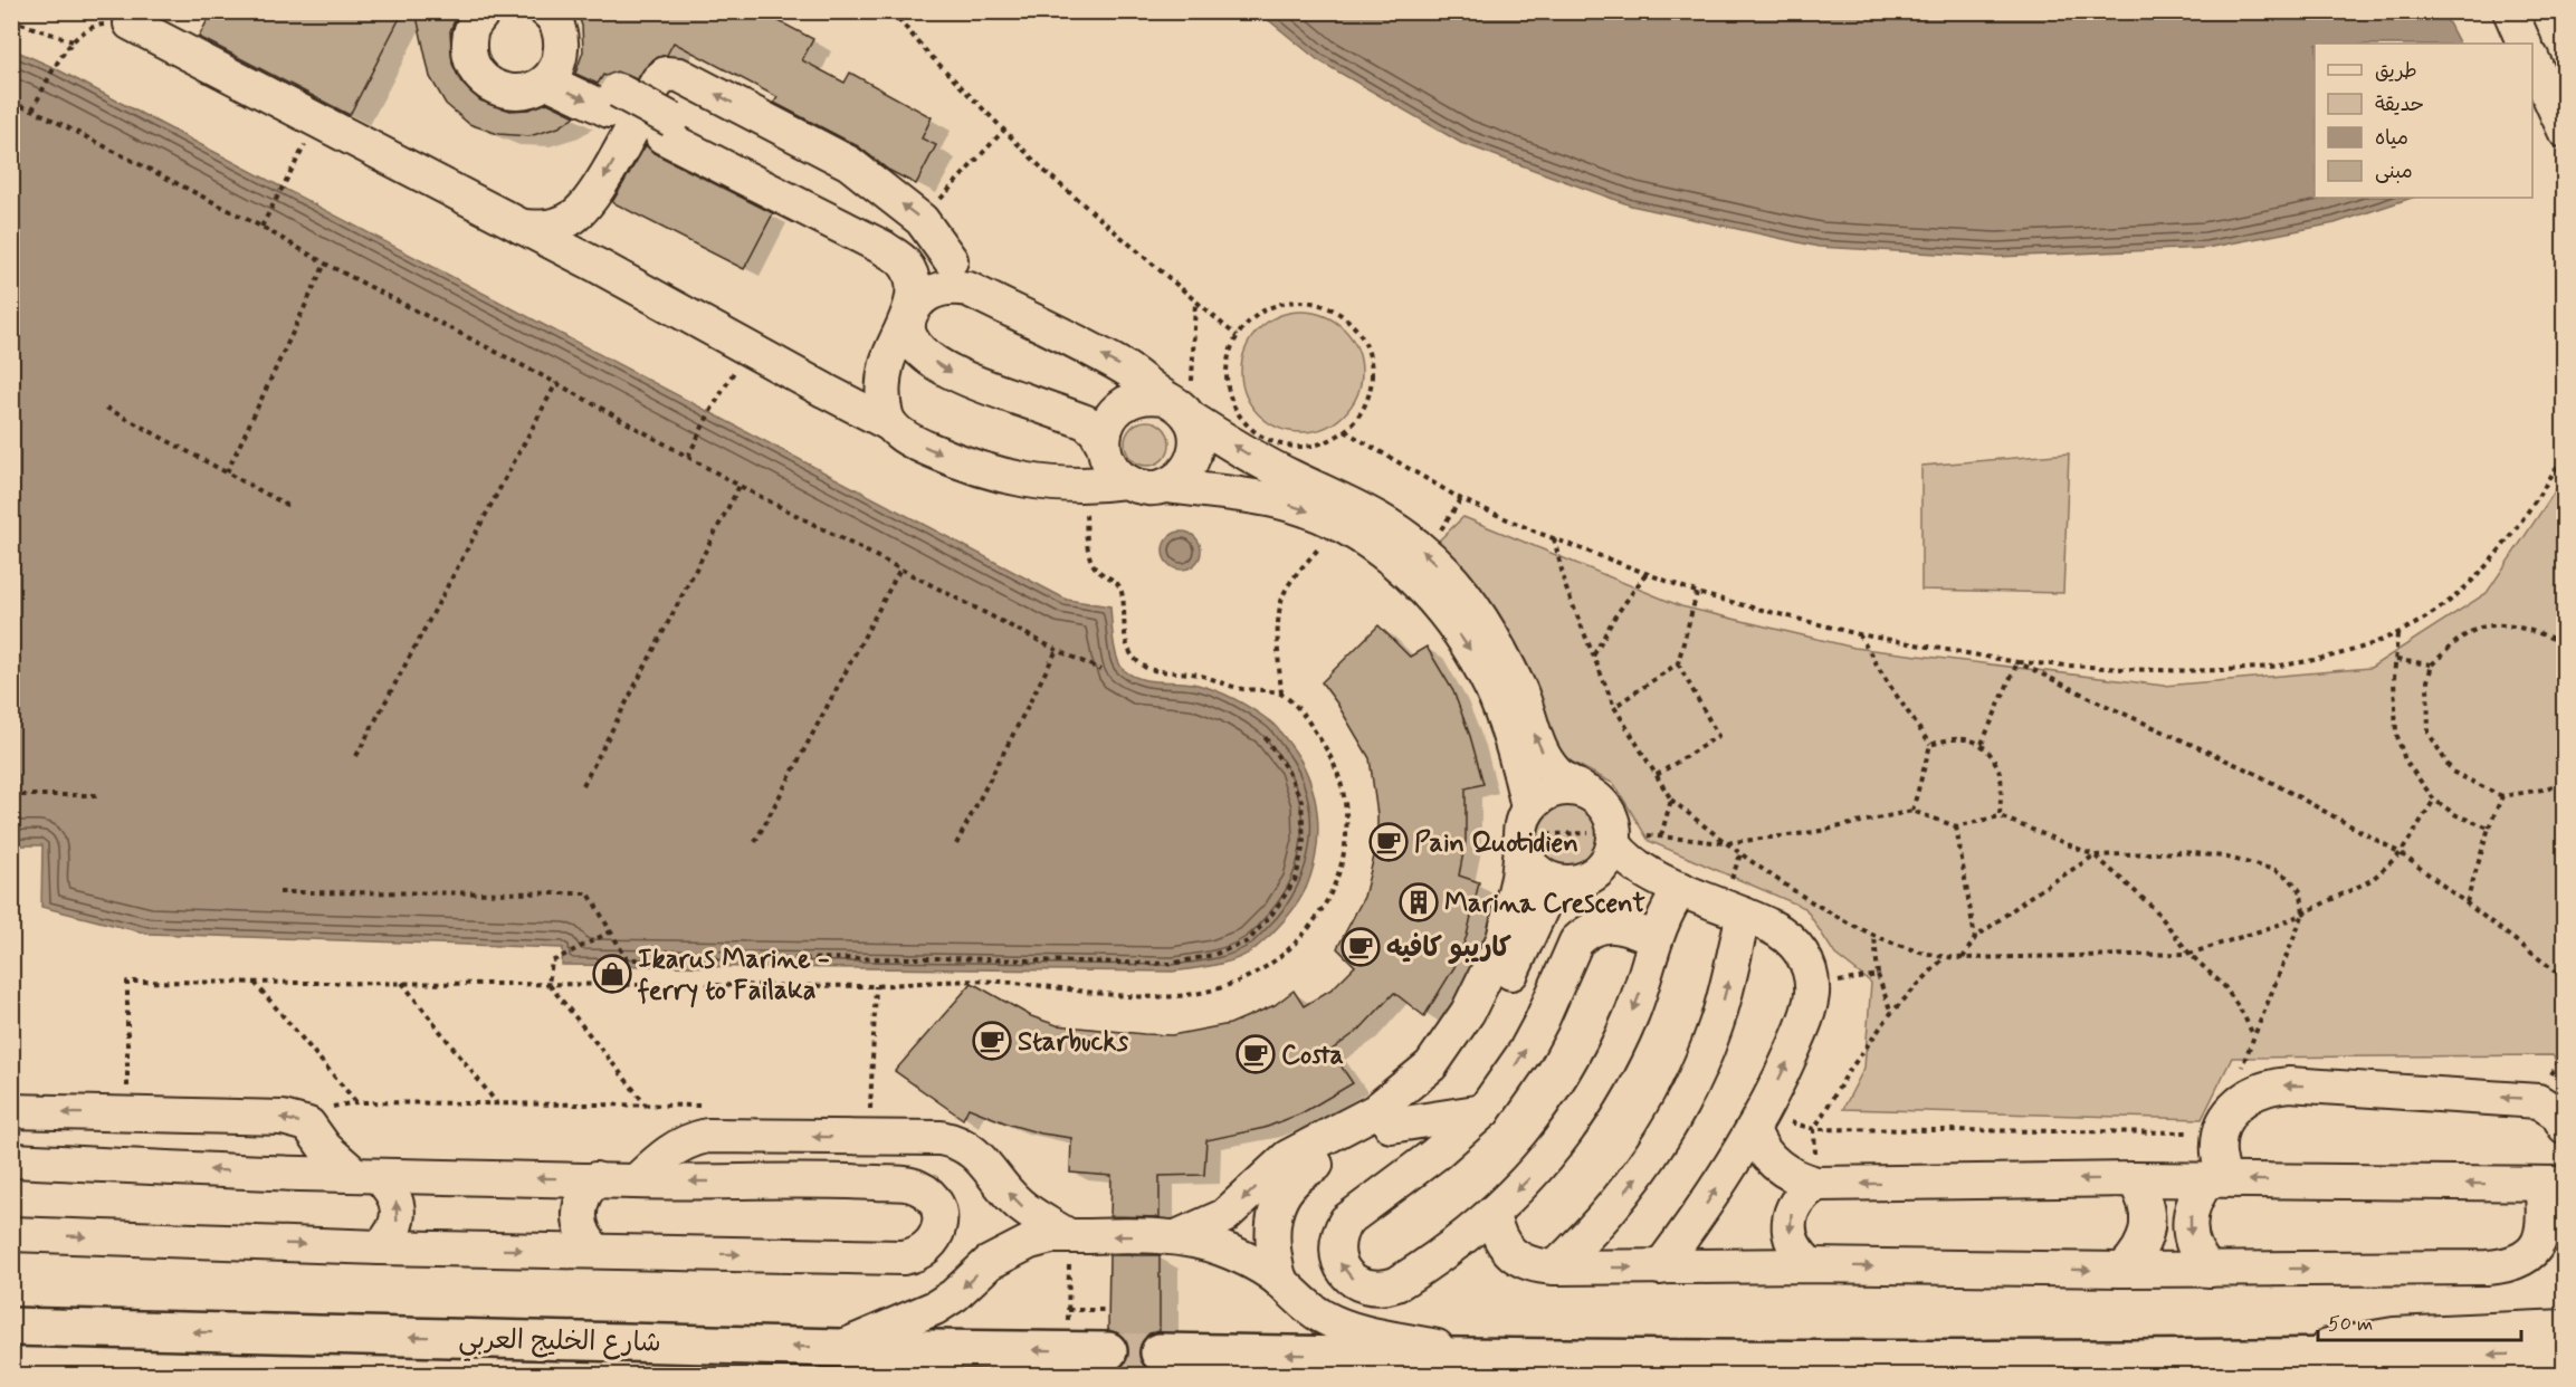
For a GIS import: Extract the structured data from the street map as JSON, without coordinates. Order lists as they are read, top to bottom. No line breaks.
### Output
{"streets":{"main road":["شارع الخليج العربي"]},"one_way":["شارع الخليج العربي"],"places":{"cafe":["Pain Quotidien","كاريبو كافيه","Starbucks","Costa"],"building":["Marina Crescent"],"shop":["Ikarus Marine - ferry to Failaka"]},"legend":["طريق","حديقة","مياه","مبنى"],"scale_bar":"50 m"}
